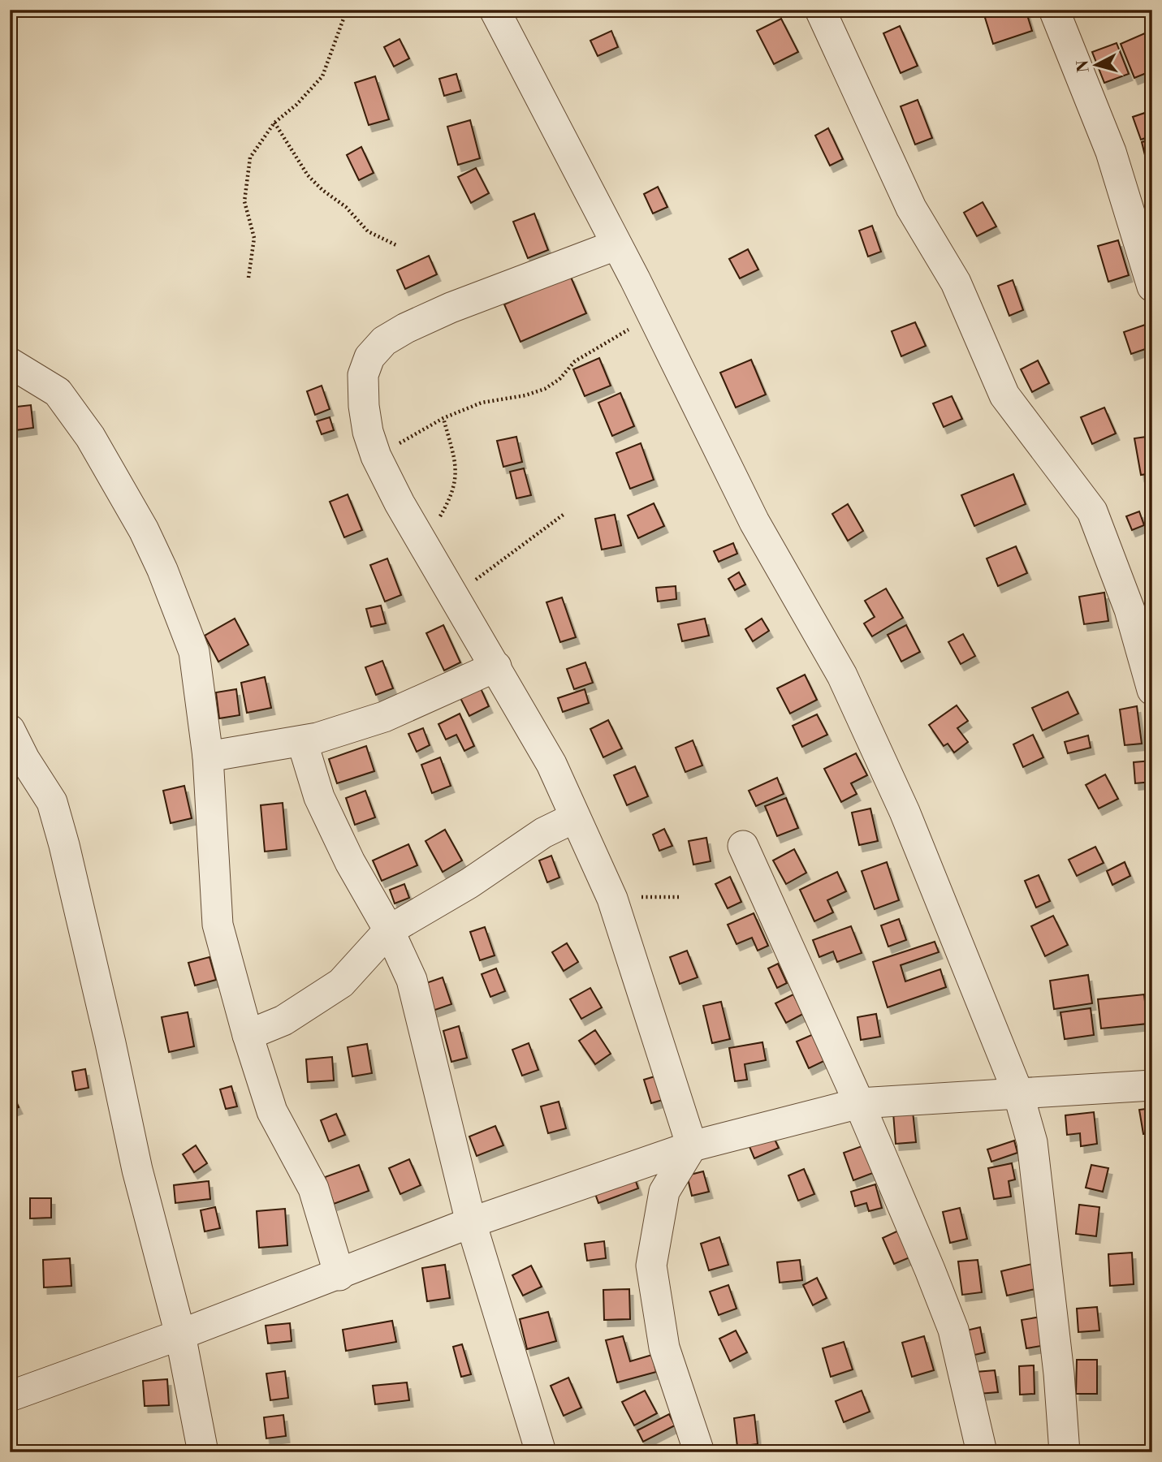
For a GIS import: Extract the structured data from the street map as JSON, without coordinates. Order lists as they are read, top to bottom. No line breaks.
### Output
{"north":"left"}
